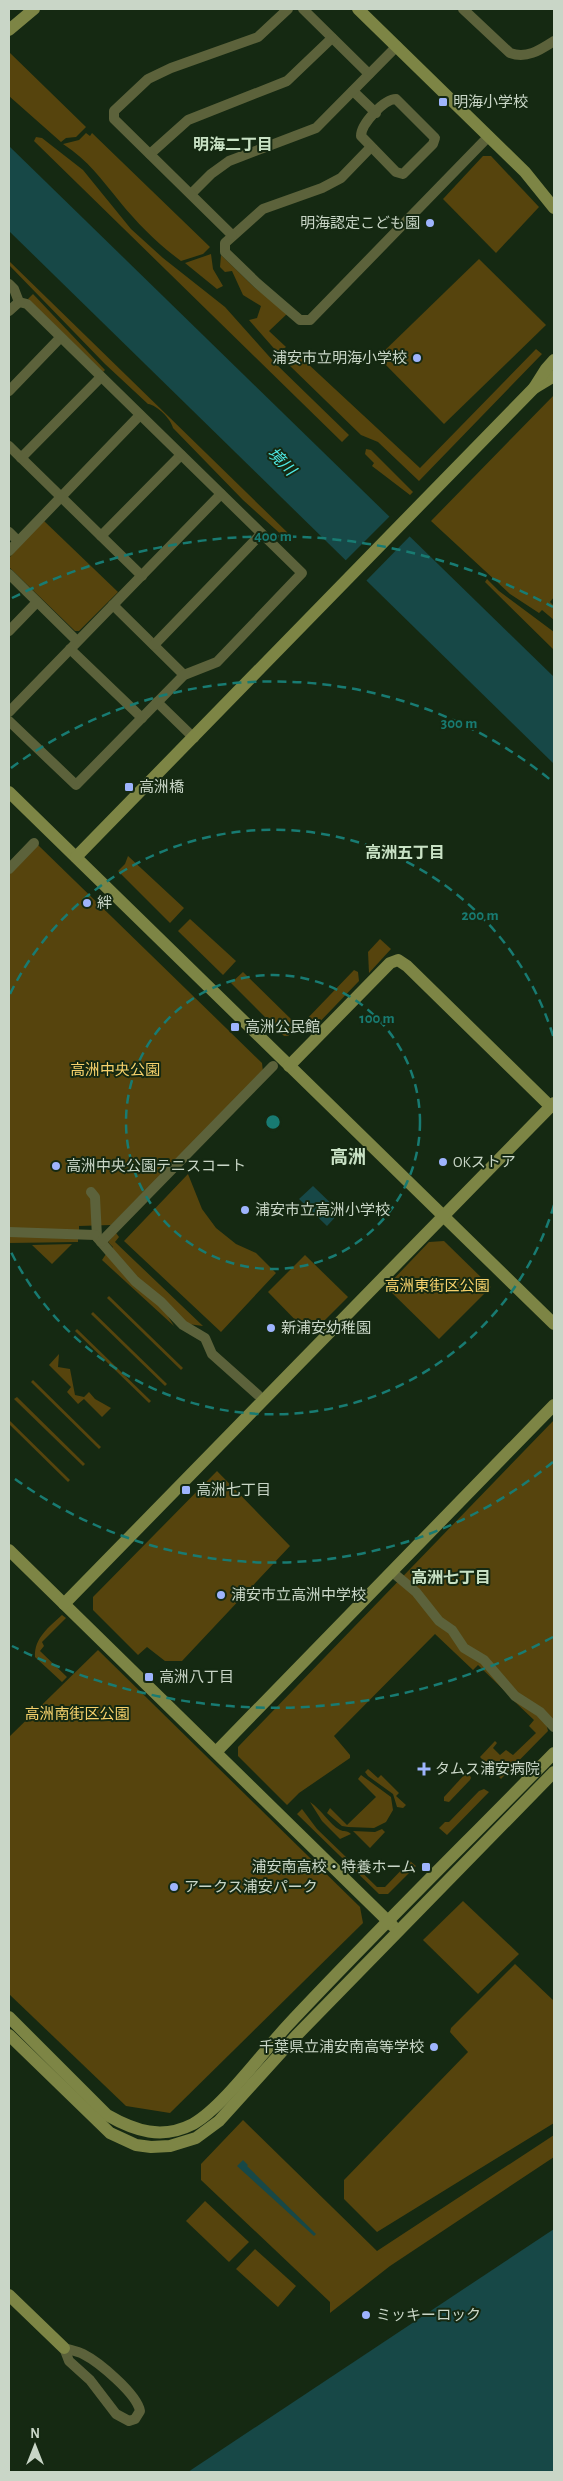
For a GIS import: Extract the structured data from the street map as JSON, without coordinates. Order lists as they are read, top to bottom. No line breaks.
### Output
{"districts":["明海二丁目","高洲五丁目","高洲","高洲七丁目"],"water":["境川"],"parks":["高洲中央公園","高洲東街区公園","高洲南街区公園"],"places":{"transit":["明海小学校","高洲橋","高洲公民館","高洲七丁目","高洲八丁目","浦安南高校・特養ホーム"],"other":["明海認定こども園","浦安市立明海小学校","絆","OKストア","高洲中央公園テニスコート","浦安市立高洲小学校","新浦安幼稚園","浦安市立高洲中学校","アークス浦安パーク","千葉県立浦安南高等学校","ミッキーロック"],"health":["タムス浦安病院"]},"north":"top","rings":["400 m","300 m","200 m","100 m"]}
